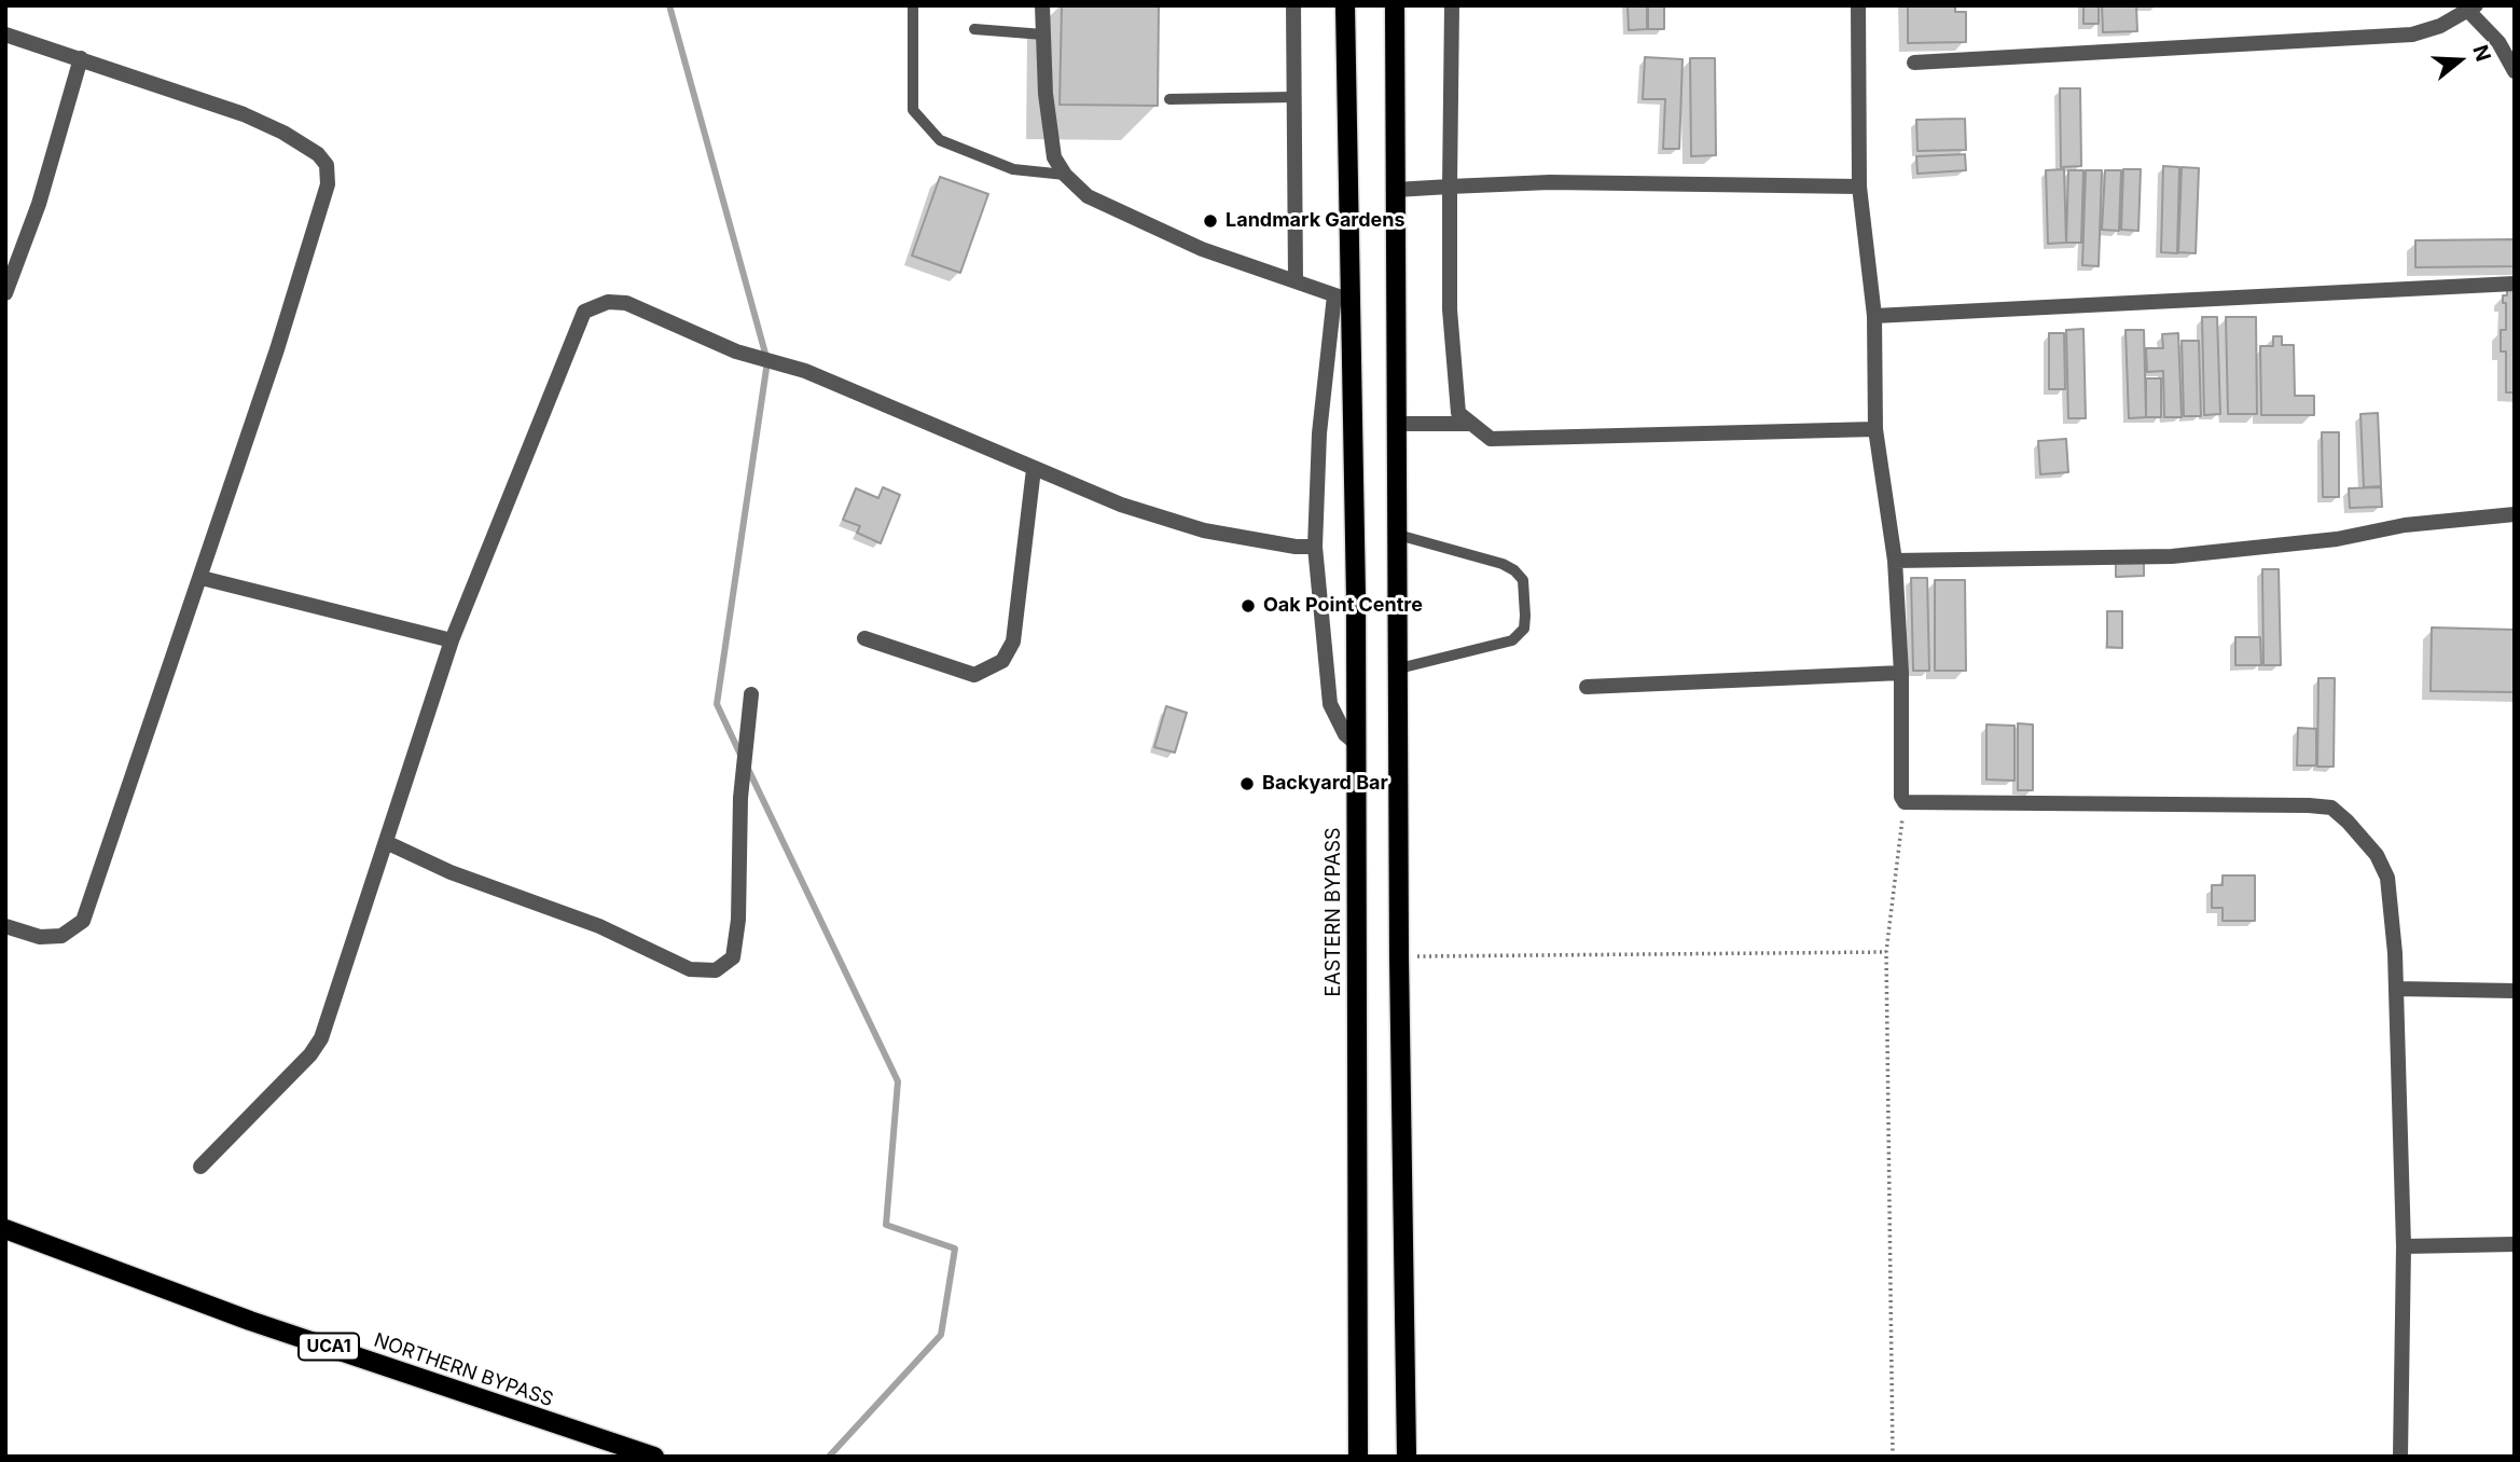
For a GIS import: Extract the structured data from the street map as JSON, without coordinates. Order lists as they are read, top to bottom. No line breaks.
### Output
{"streets":{"main road":["EASTERN BYPASS","UCA1","NORTHERN BYPASS"]},"places":["Landmark Gardens","Oak Point Centre","Backyard Bar"],"north":"right"}
